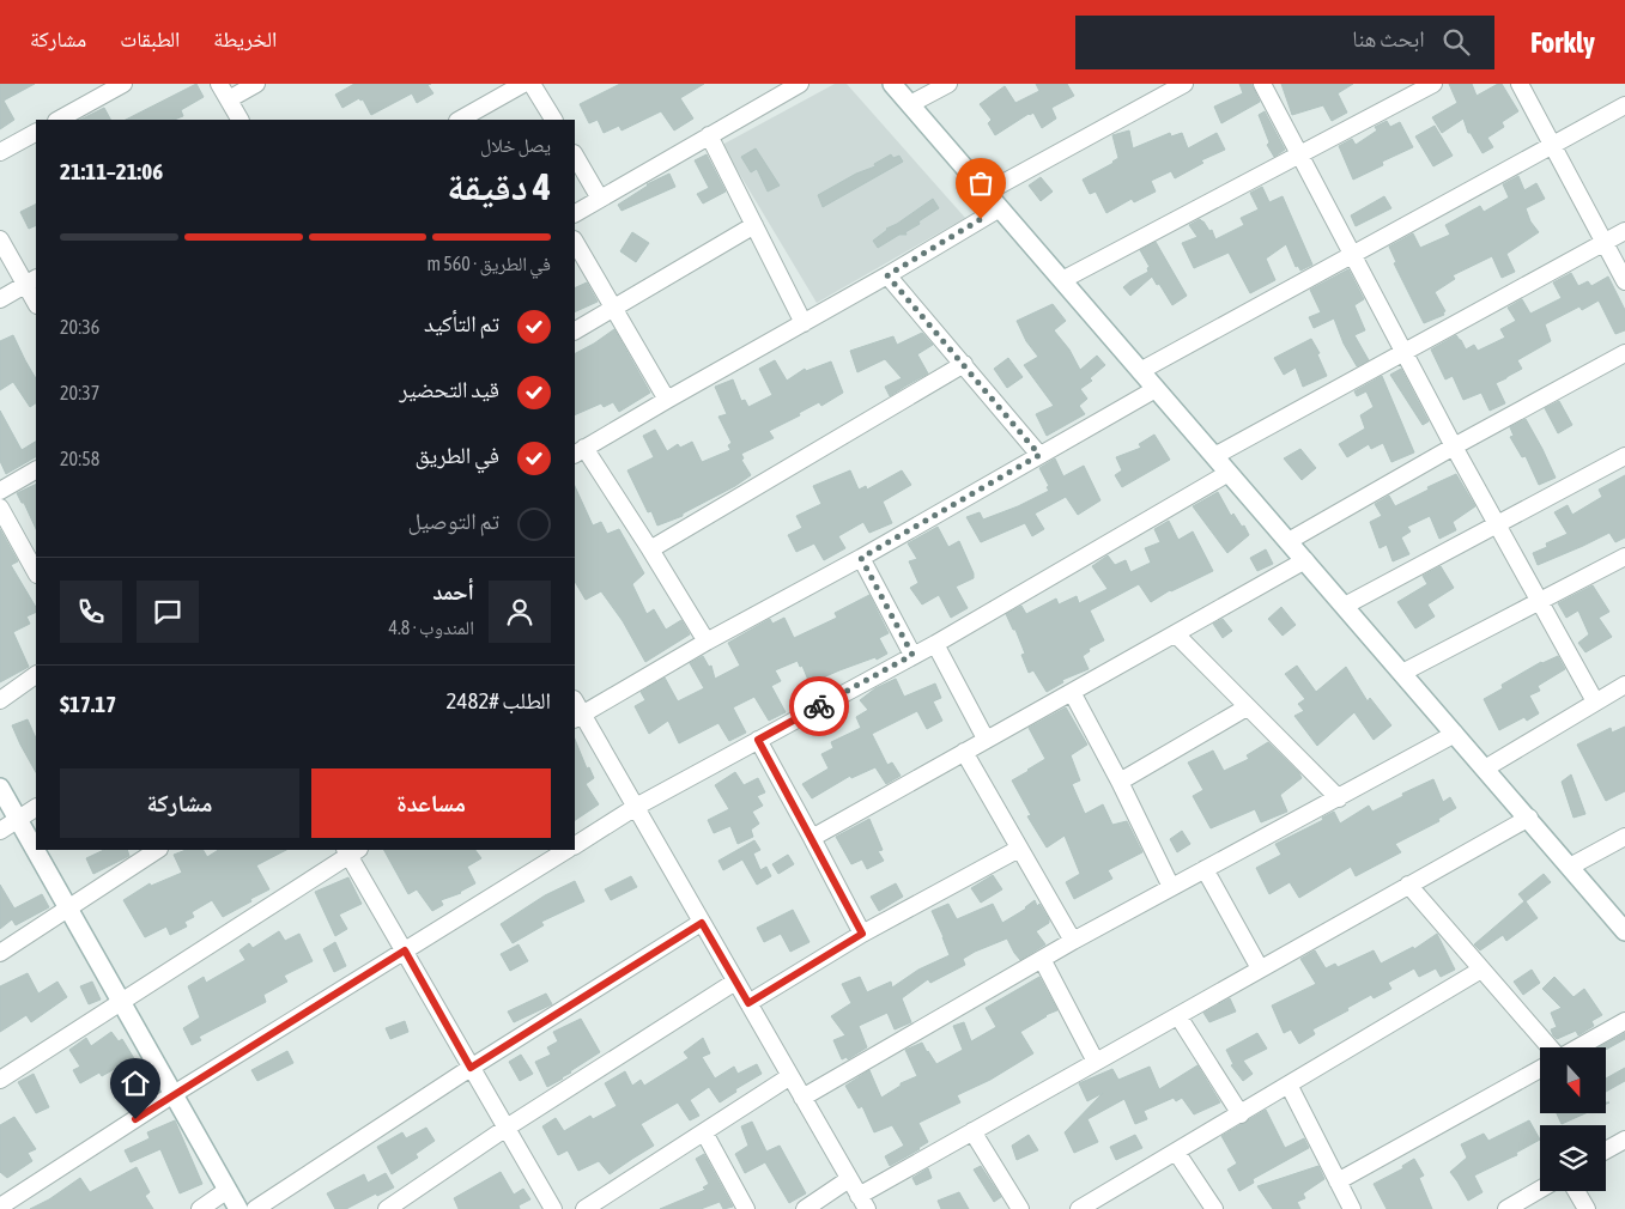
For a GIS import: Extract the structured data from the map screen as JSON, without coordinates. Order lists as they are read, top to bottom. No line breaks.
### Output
{"north":"bottom","page":{"header":"Forkly","search":"ابحث هنا","nav":["الخريطة","الطبقات","مشاركة"],"heading":["4 دقيقة","يصل خلال","21:06–21:11"],"panel":["أحمد","المندوب · 4.8","الطلب #2482","$17.17"],"bar":"في الطريق · 560 m","list":[["تم التأكيد","20:36"],["قيد التحضير","20:37"],["في الطريق","20:58"],"تم التوصيل"],"buttons":["مساعدة","مشاركة"]}}
